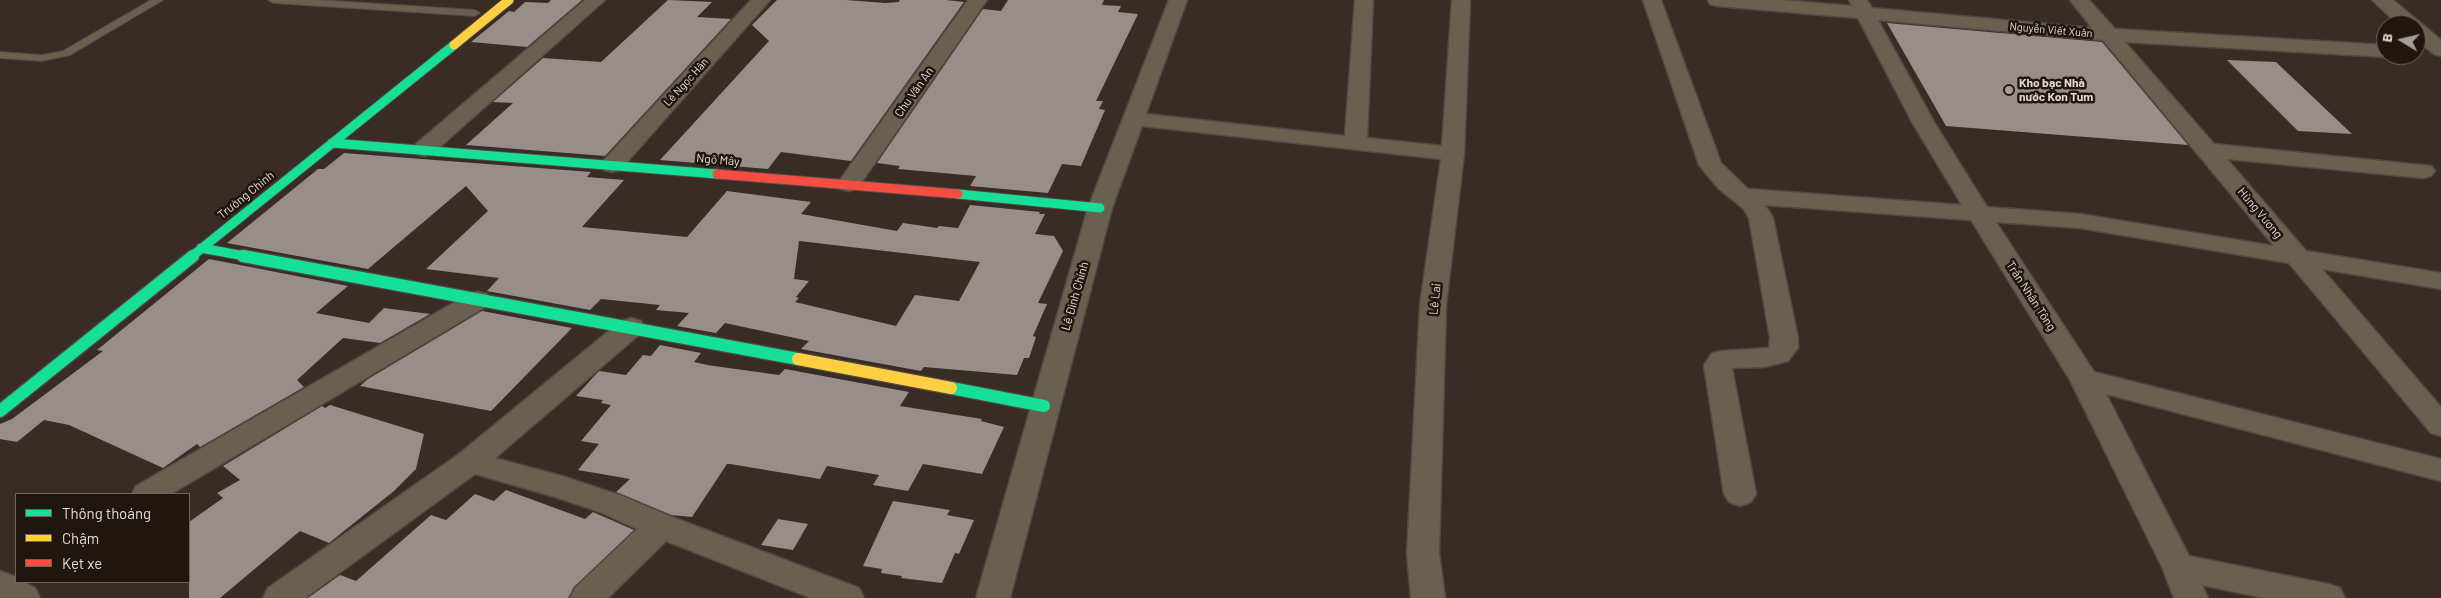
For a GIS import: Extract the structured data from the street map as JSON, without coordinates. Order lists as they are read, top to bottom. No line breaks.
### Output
{"streets":{"street":["Nguyễn Viết Xuân","Lê Ngọc Hân","Chu Văn An","Ngô Mây","Trường Chinh","Hùng Vương","Lê Đình Chính","Trần Nhân Tông","Lê Lai"]},"crossings":[["Nguyễn Viết Xuân","Hùng Vương"],["Nguyễn Viết Xuân","Trần Nhân Tông"],["Lê Ngọc Hân","Ngô Mây"],["Chu Văn An","Ngô Mây"],["Ngô Mây","Trường Chinh"],["Ngô Mây","Lê Đình Chính"]],"places":["Kho bạc Nhà nước Kon Tum"],"legend":["Thông thoáng","Chậm","Kẹt xe"],"north":"left"}
